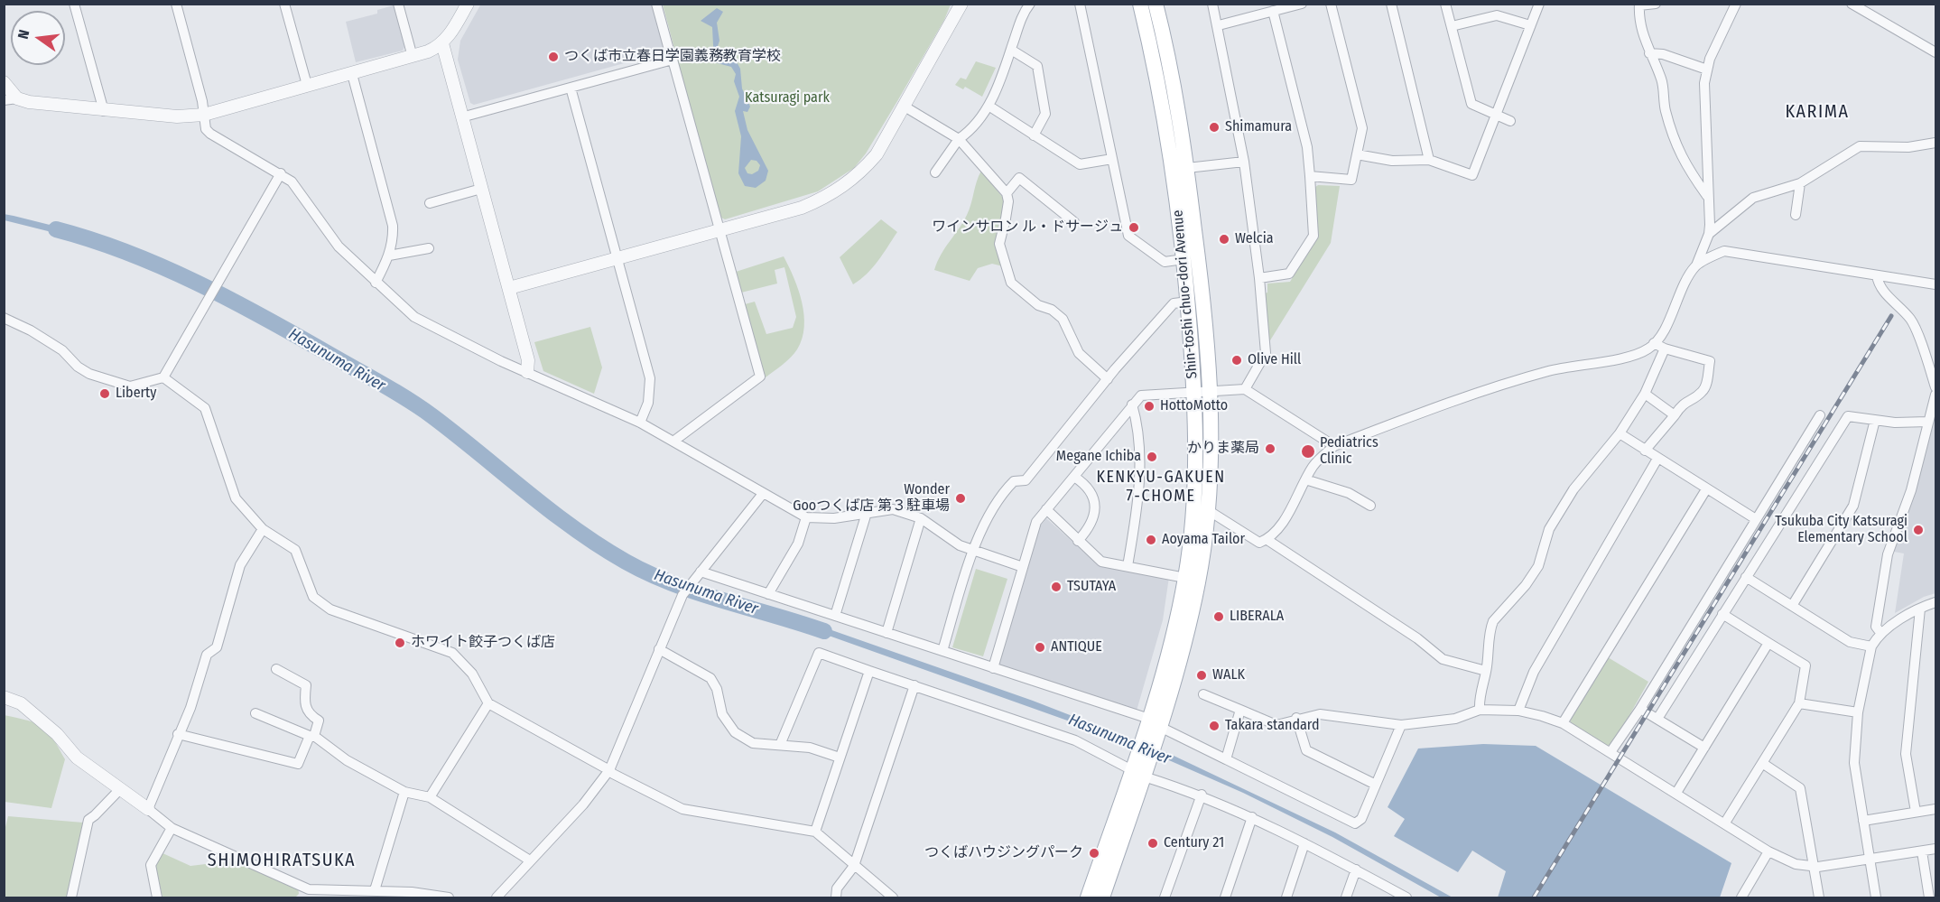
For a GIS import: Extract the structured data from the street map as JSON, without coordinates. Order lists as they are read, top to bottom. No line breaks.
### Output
{"streets":{"main road":["Shin-toshi chuo-dori Avenue"]},"districts":["KARIMA","KENKYU-GAKUEN 7-CHOME","SHIMOHIRATSUKA"],"water":["Hasunuma River"],"parks":["Katsuragi park"],"places":["つくば市立春日学園義務教育学校","Shimamura","ワインサロン ル・ドサージュ","Welcia","Olive Hill","Liberty","HottoMotto","かりま薬局","Pediatrics Clinic","Megane Ichiba","Wonder Gooつくば店 第３駐車場","Tsukuba City Katsuragi Elementary School","Aoyama Tailor","TSUTAYA","LIBERALA","ホワイト餃子つくば店","ANTIQUE","WALK","Takara standard","Century 21","つくばハウジングパーク"],"north":"left"}
